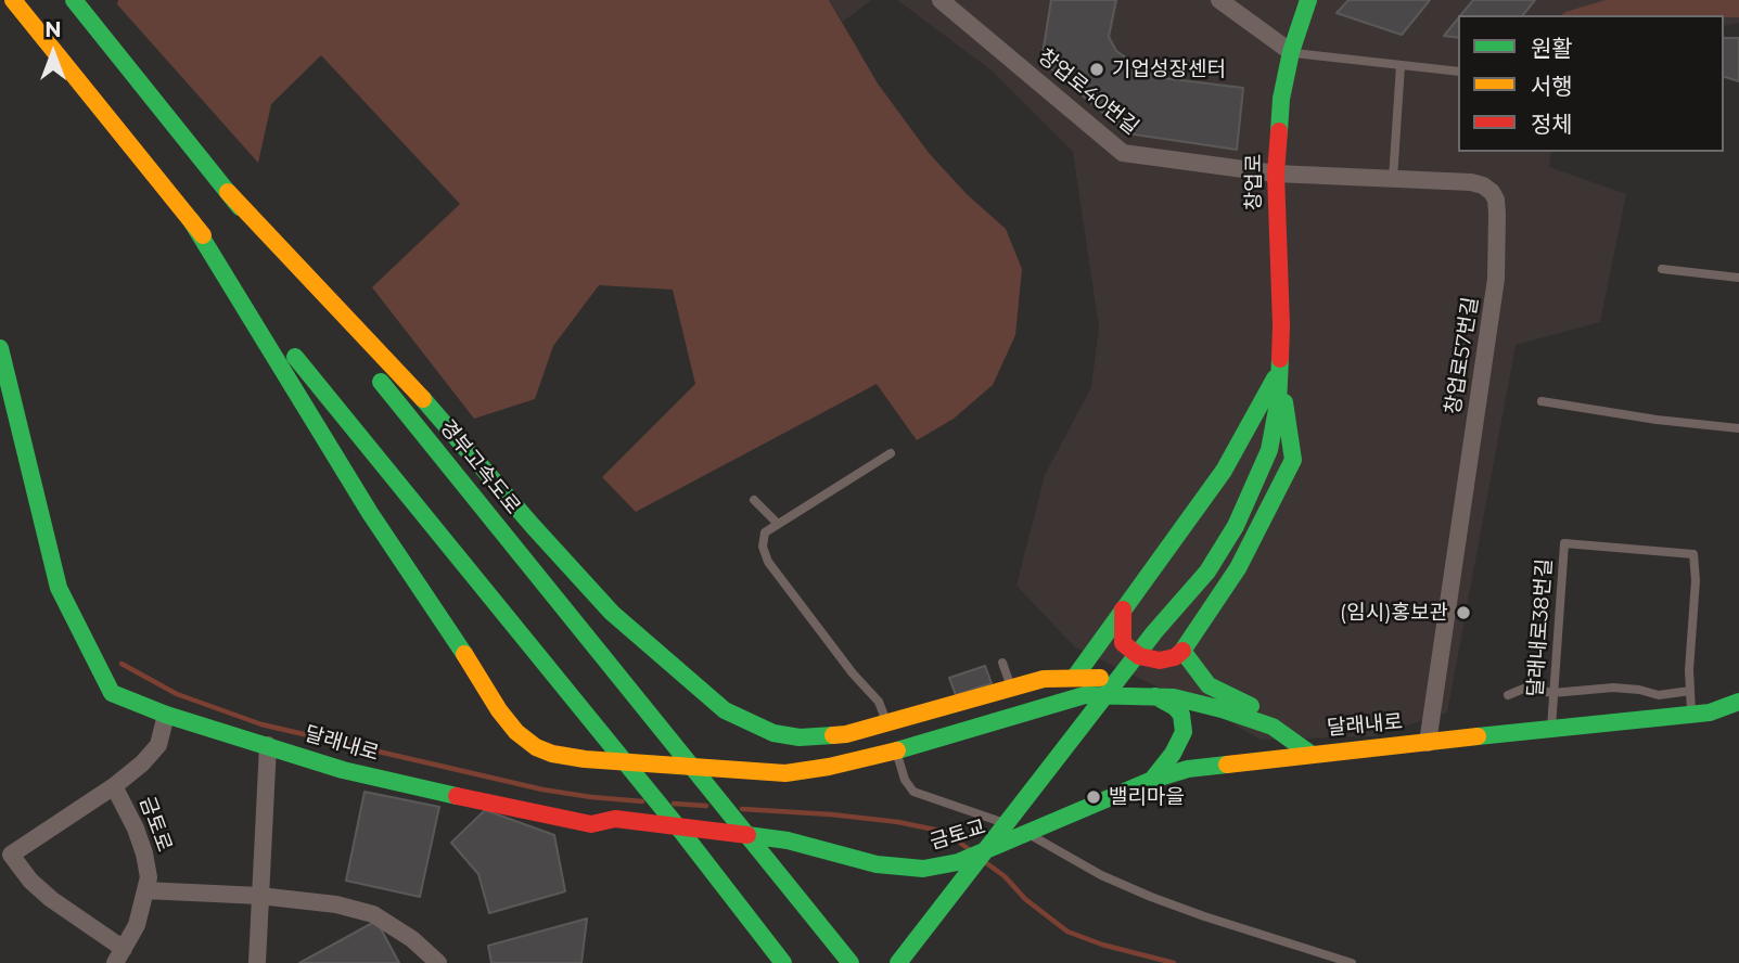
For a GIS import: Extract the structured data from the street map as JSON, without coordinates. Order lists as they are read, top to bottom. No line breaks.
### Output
{"streets":{"main road":["창업로","경부고속도로","달래내로","금토교"],"street":["창업로40번길","창업로57번길","금토로"],"lane":["달래내로38번길"]},"crossings":[["창업로40번길","창업로"],["창업로40번길","창업로57번길"],["창업로","창업로57번길"],["창업로57번길","달래내로"],["달래내로38번길","달래내로"],["달래내로","금토로"],["달래내로","금토교"]],"places":["기업성장센터","(임시)홍보관","밸리마을"],"legend":["원활","서행","정체"],"north":"top"}
